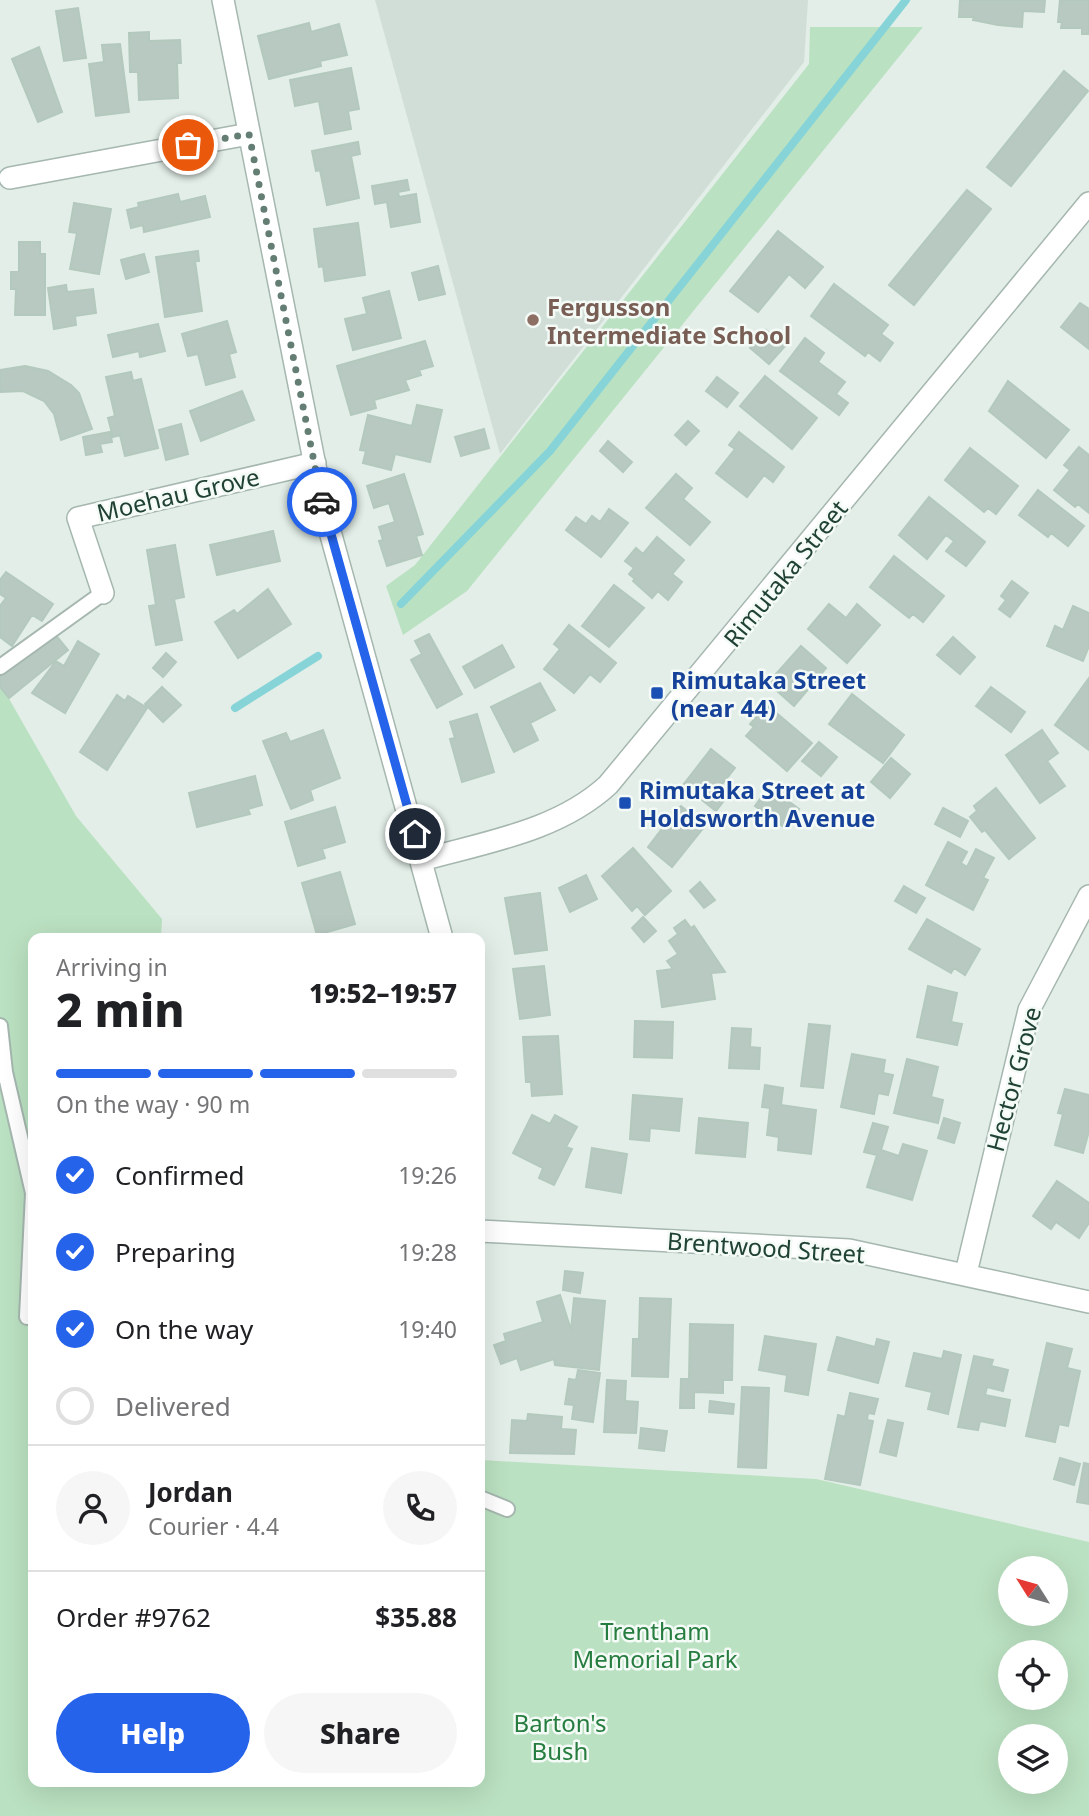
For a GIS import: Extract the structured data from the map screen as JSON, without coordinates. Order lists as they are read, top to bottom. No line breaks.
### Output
{"streets":{"street":["Moehau Grove","Rimutaka Street","Hector Grove","Brentwood Street"]},"crossings":[["Hector Grove","Brentwood Street"]],"parks":["Trentham Memorial Park","Barton's Bush"],"places":{"other":["Fergusson Intermediate School"],"transit":["Rimutaka Street (near 44)","Rimutaka Street at Holdsworth Avenue"]},"north":"top left","page":{"heading":["2 min","Arriving in","19:52–19:57"],"panel":["Jordan","Courier · 4.4","Order #9762","$35.88"],"bar":"On the way · 90 m","list":[["Confirmed","19:26"],["Preparing","19:28"],["On the way","19:40"],"Delivered"],"buttons":["Help","Share"]}}
